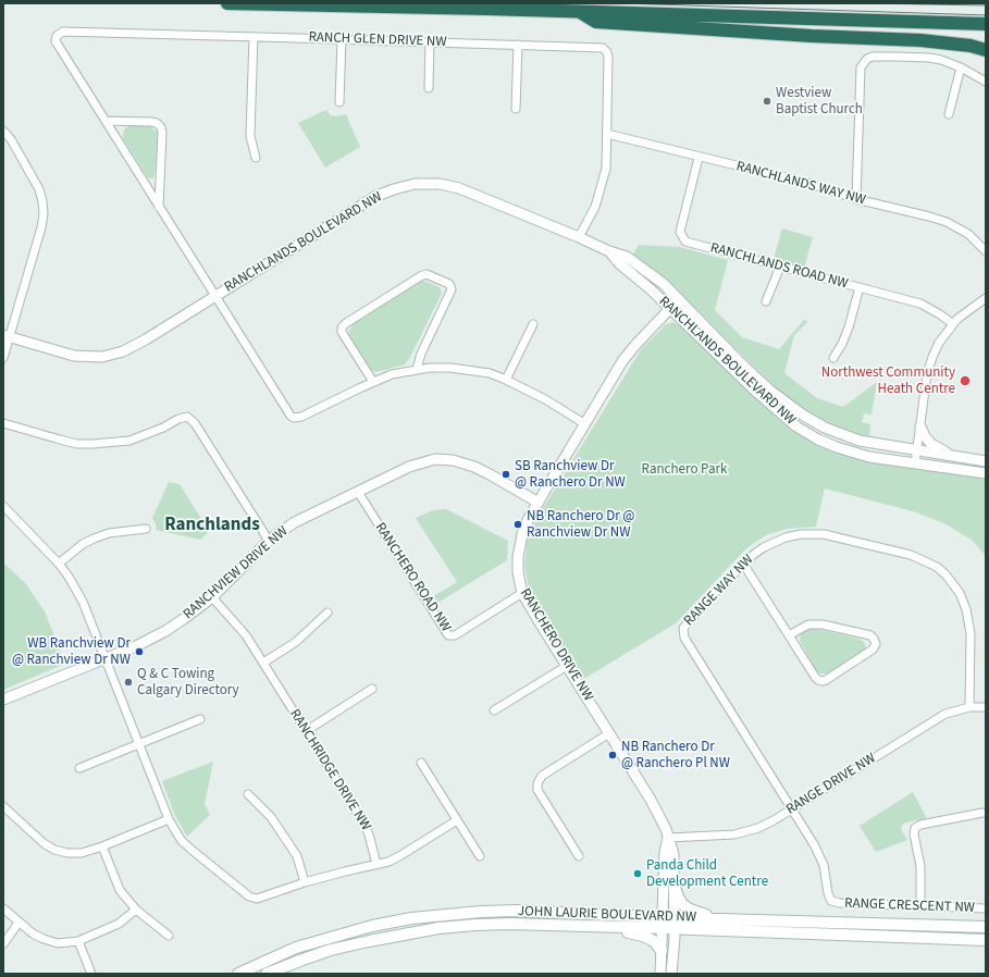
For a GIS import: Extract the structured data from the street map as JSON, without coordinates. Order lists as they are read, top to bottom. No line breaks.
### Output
{"streets":{"main road":["JOHN LAURIE BOULEVARD NW"],"street":["RANCH GLEN DRIVE NW","RANCHLANDS WAY NW","RANCHLANDS BOULEVARD NW","RANCHLANDS ROAD NW","RANCHVIEW DRIVE NW","RANCHERO ROAD NW","RANGE WAY NW","RANCHERO DRIVE NW","RANCHRIDGE DRIVE NW","RANGE DRIVE NW","RANGE CRESCENT NW"]},"crossings":[["RANCH GLEN DRIVE NW","RANCHLANDS WAY NW"],["RANCH GLEN DRIVE NW","RANCHLANDS BOULEVARD NW"],["RANCHLANDS WAY NW","RANCHLANDS ROAD NW"],["RANCHLANDS BOULEVARD NW","RANCHERO DRIVE NW"],["RANCHVIEW DRIVE NW","RANCHERO ROAD NW"],["RANCHVIEW DRIVE NW","RANCHERO DRIVE NW"],["RANCHVIEW DRIVE NW","RANCHRIDGE DRIVE NW"],["RANCHERO ROAD NW","RANCHERO DRIVE NW"],["RANGE WAY NW","RANGE DRIVE NW"],["RANGE WAY NW","RANGE CRESCENT NW"],["RANCHERO DRIVE NW","RANGE DRIVE NW"],["RANCHERO DRIVE NW","JOHN LAURIE BOULEVARD NW"],["RANGE DRIVE NW","RANGE CRESCENT NW"]],"districts":["Ranchlands"],"parks":["Ranchero Park"],"places":["Westview Baptist Church","Northwest Community Heath Centre","SB Ranchview Dr @ Ranchero Dr NW","NB Ranchero Dr @ Ranchview Dr NW","WB Ranchview Dr @ Ranchview Dr NW","Q & C Towing Calgary Directory","NB Ranchero Dr @ Ranchero Pl NW","Panda Child Development Centre"]}
